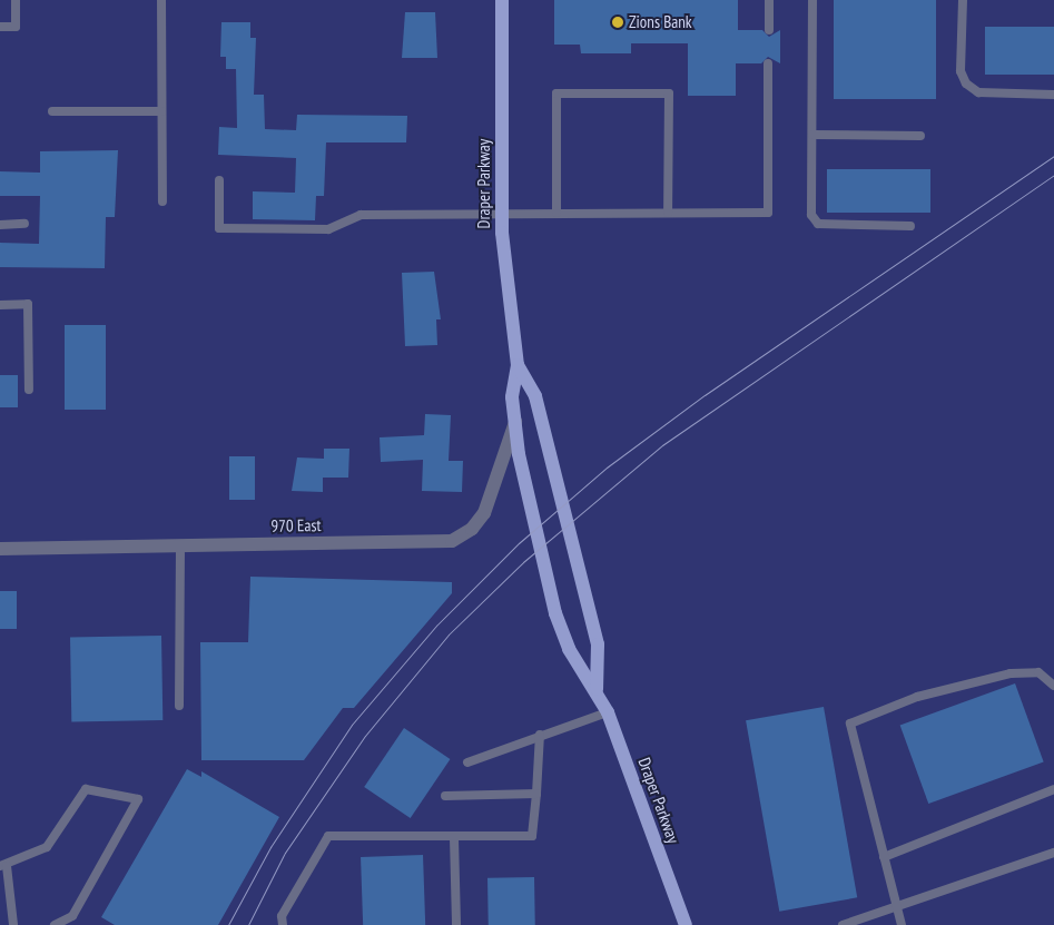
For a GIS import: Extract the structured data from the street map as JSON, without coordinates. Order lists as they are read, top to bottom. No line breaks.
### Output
{"streets":{"main road":["Draper Parkway"],"street":["970 East"]},"crossings":[["Draper Parkway","970 East"]],"places":["Zions Bank"]}
